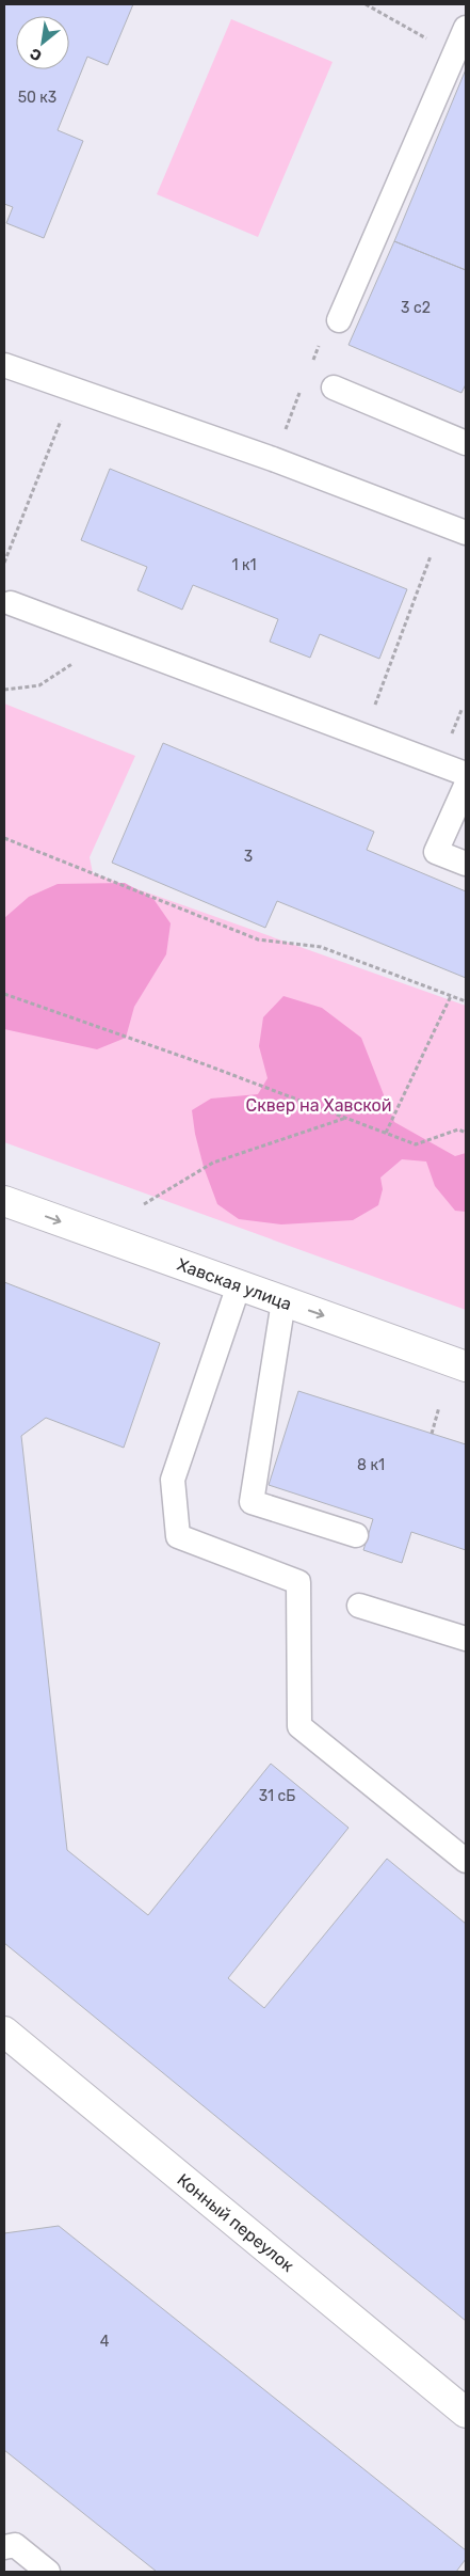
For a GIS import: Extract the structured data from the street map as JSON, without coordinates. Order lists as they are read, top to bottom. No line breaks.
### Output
{"streets":{"street":["Хавская улица","Конный переулок"]},"one_way":["Хавская улица"],"parks":["Сквер на Хавской"],"house_numbers":["50 к3","3 с2","1 к1","3","8 к1","31 сБ","4"],"north":"bottom left"}
